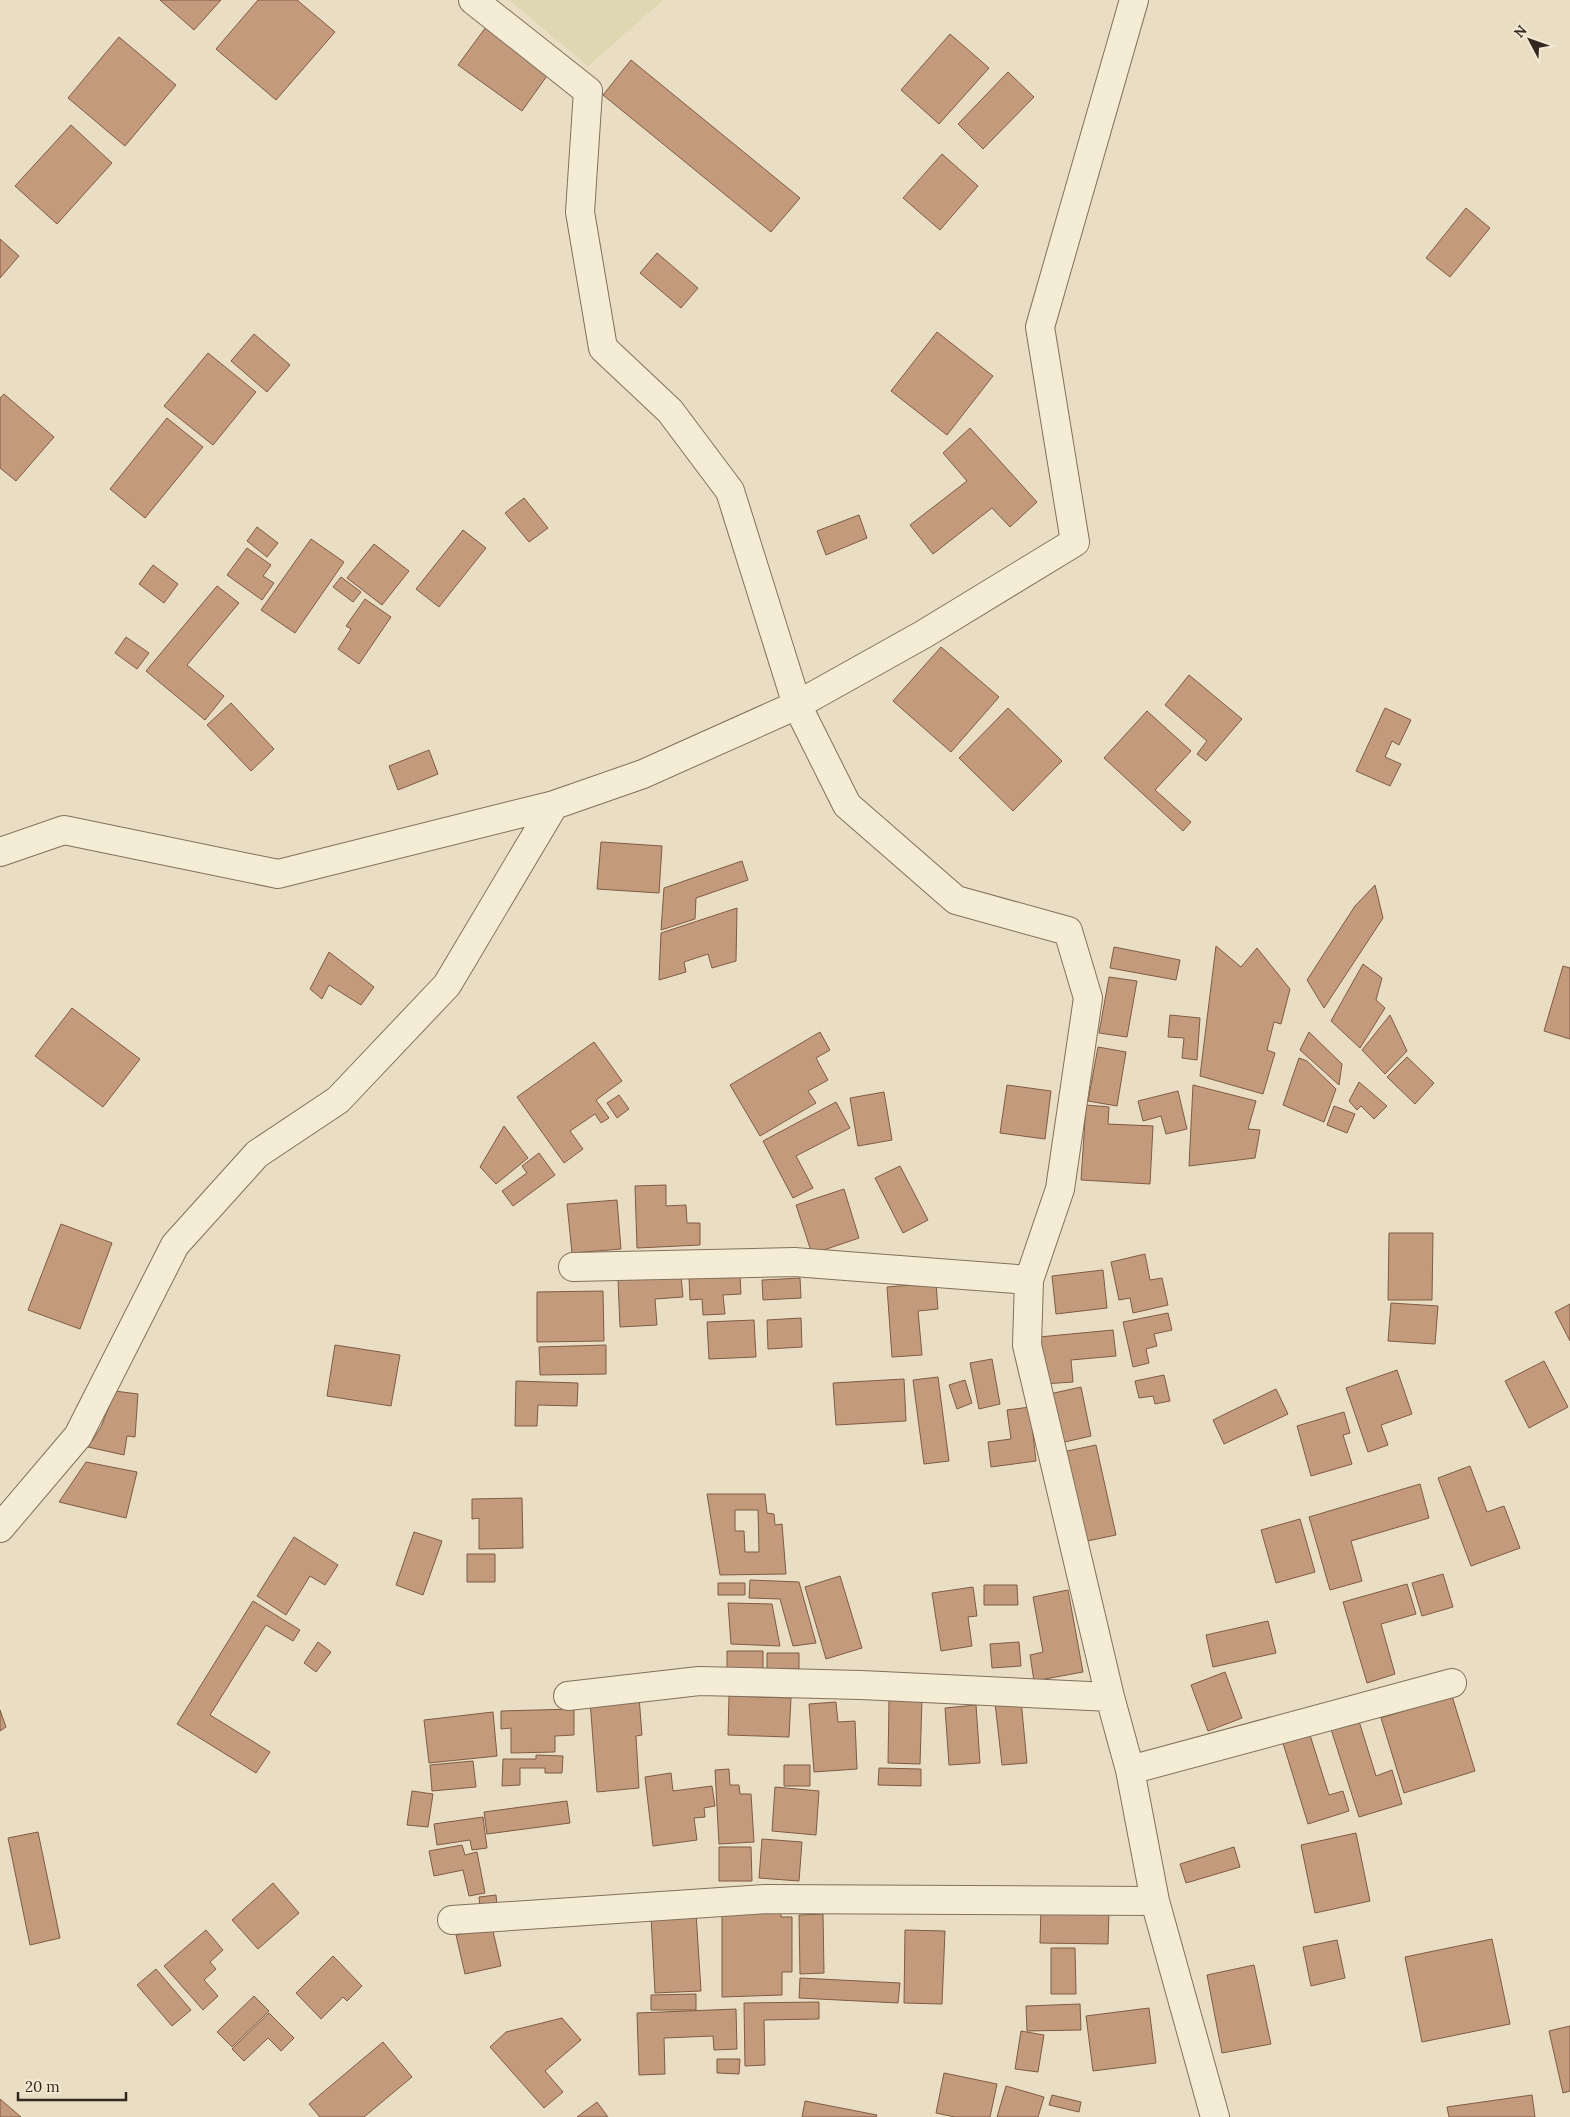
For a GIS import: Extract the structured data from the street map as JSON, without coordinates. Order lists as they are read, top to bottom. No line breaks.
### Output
{"scale_bar":"20 m","north":"top left"}
